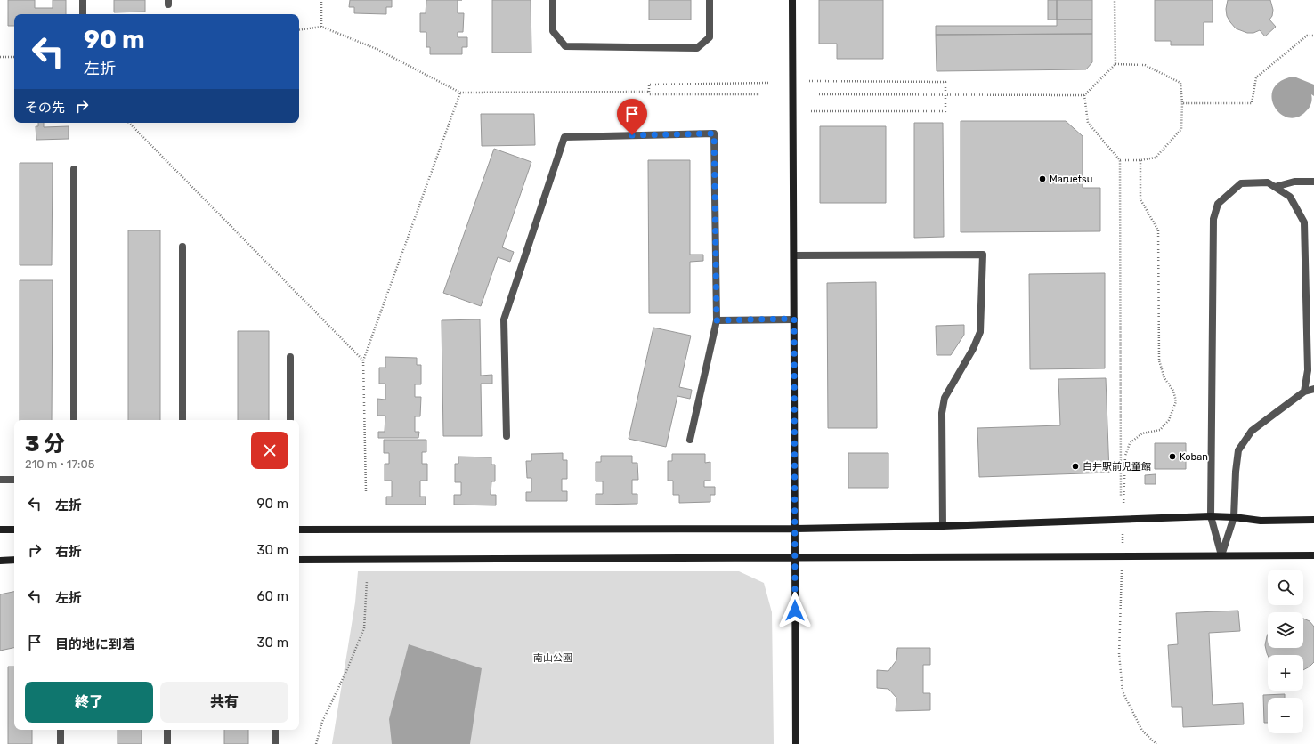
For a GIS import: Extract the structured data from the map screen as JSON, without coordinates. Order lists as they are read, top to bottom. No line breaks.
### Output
{"parks":["南山公園"],"places":["Maruetsu","Koban","白井駅前児童館"],"page":{"turn":["90 m","左折"],"then":"その先","heading":["3 分","210 m · 17:05"],"list":[{"name":"左折","value":"90 m"},{"name":"右折","value":"30 m"},{"name":"左折","value":"60 m"},{"name":"目的地に到着","value":"30 m"}],"map_buttons":["+","−"],"buttons":["終了","共有"]}}
